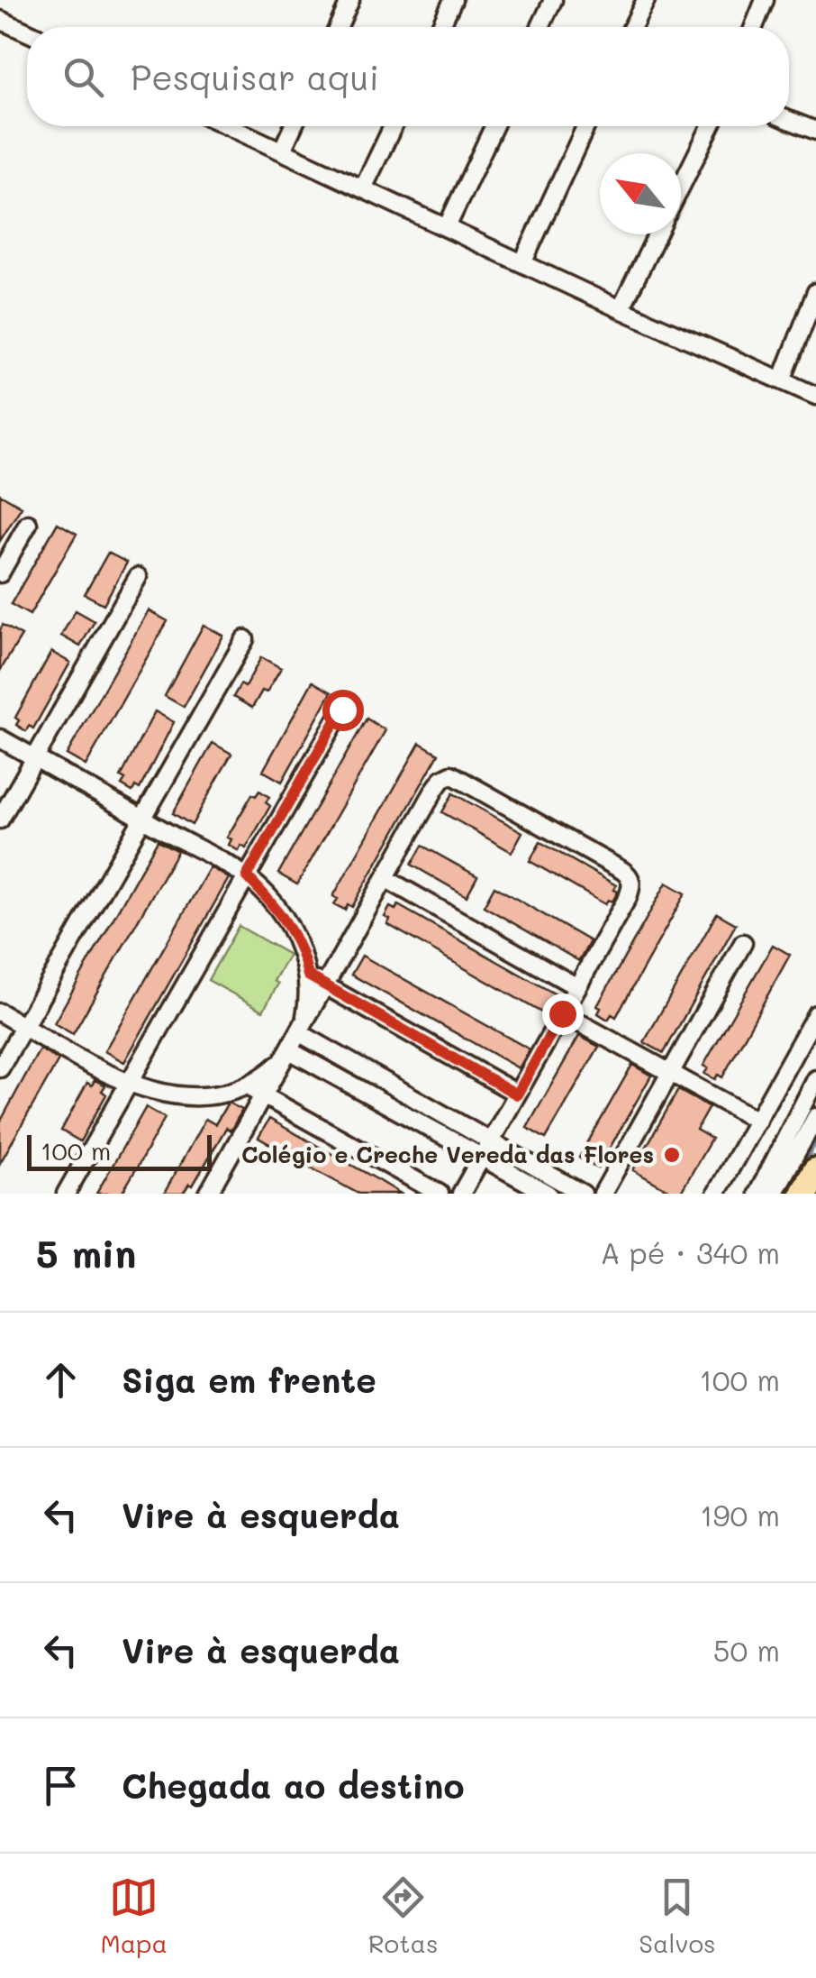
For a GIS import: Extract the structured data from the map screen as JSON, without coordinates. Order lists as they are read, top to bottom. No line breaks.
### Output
{"places":["Colégio e Creche Vereda das Flores"],"scale_bar":"100 m","north":"top left","page":{"search":"Pesquisar aqui","scale":"100 m","heading":["5 min","A pé · 340 m"],"list":[["Siga em frente","100 m"],["Vire à esquerda","190 m"],["Vire à esquerda","50 m"],"Chegada ao destino"],"nav":["Mapa","Rotas","Salvos"]}}
